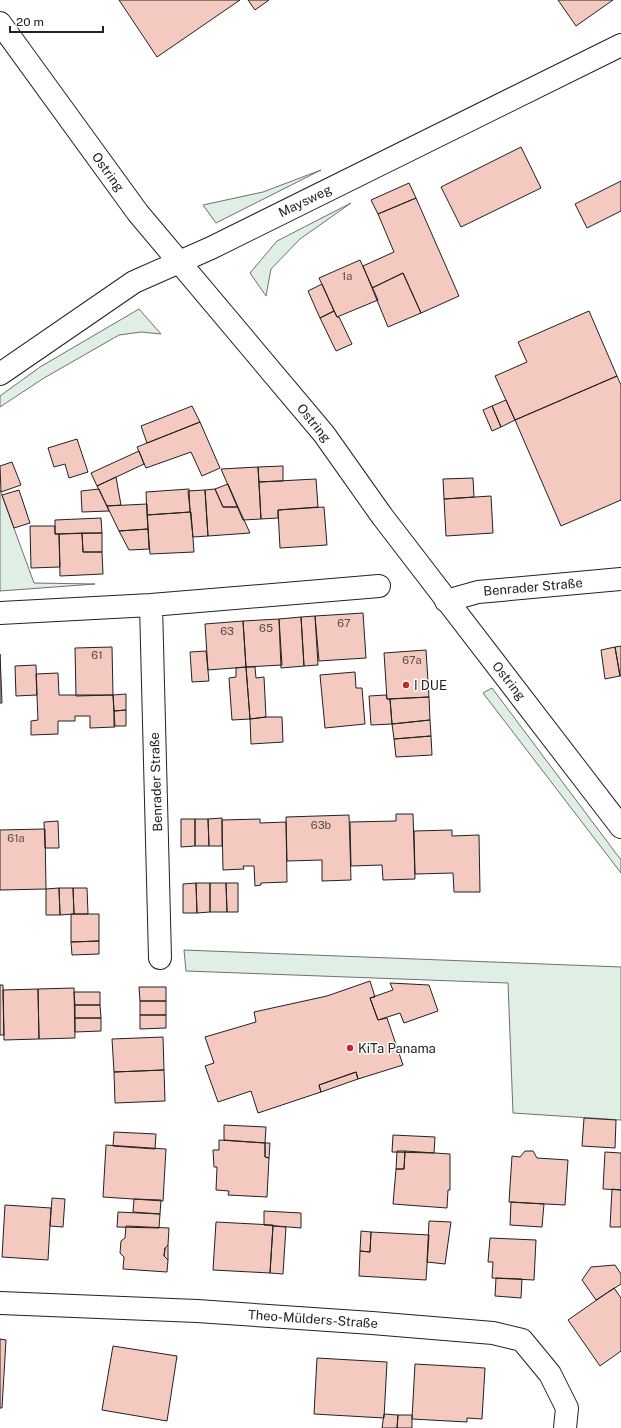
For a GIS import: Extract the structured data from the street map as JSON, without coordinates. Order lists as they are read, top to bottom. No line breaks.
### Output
{"streets":{"street":["Ostring","Maysweg","Benrader Straße","Theo-Mülders-Straße"]},"crossings":[["Ostring","Maysweg"],["Ostring","Benrader Straße"]],"places":["I DUE","KiTa Panama"],"house_numbers":["1a","67","65","63","61","67a","63b","61a"],"scale_bar":"20 m"}
